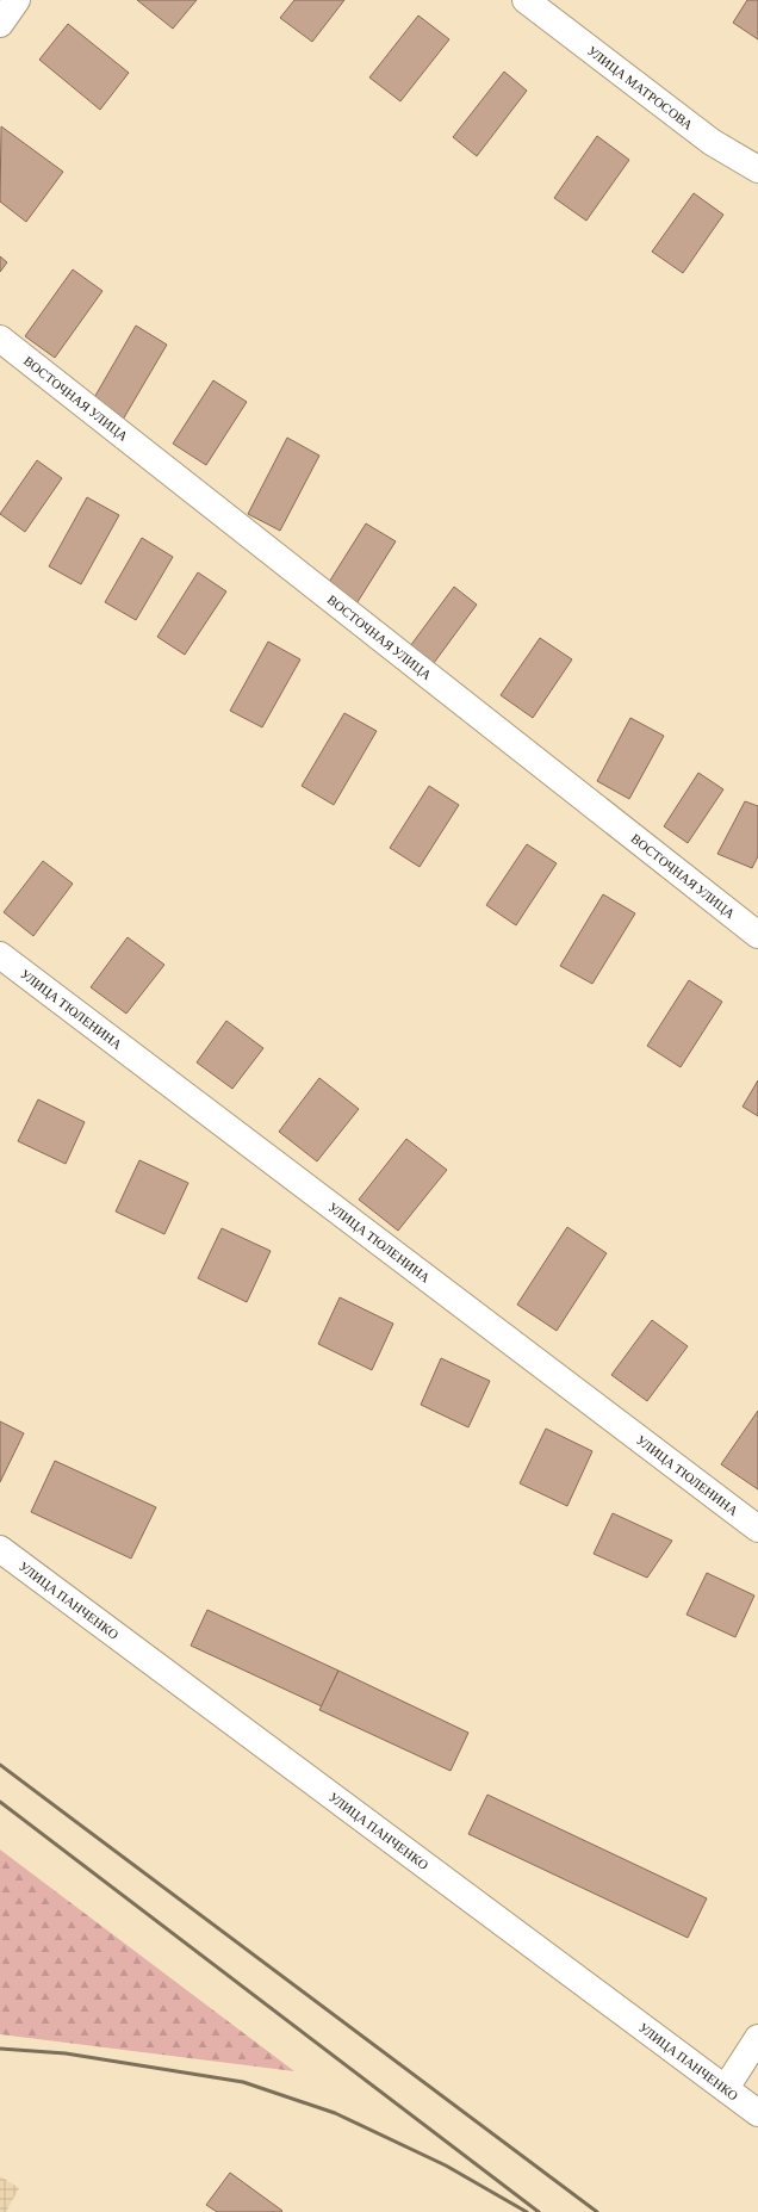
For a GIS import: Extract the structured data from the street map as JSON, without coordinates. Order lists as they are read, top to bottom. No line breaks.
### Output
{"streets":{"street":["УЛИЦА МАТРОСОВА","ВОСТОЧНАЯ УЛИЦА","УЛИЦА ТЮЛЕНИНА","УЛИЦА ПАНЧЕНКО"]}}
